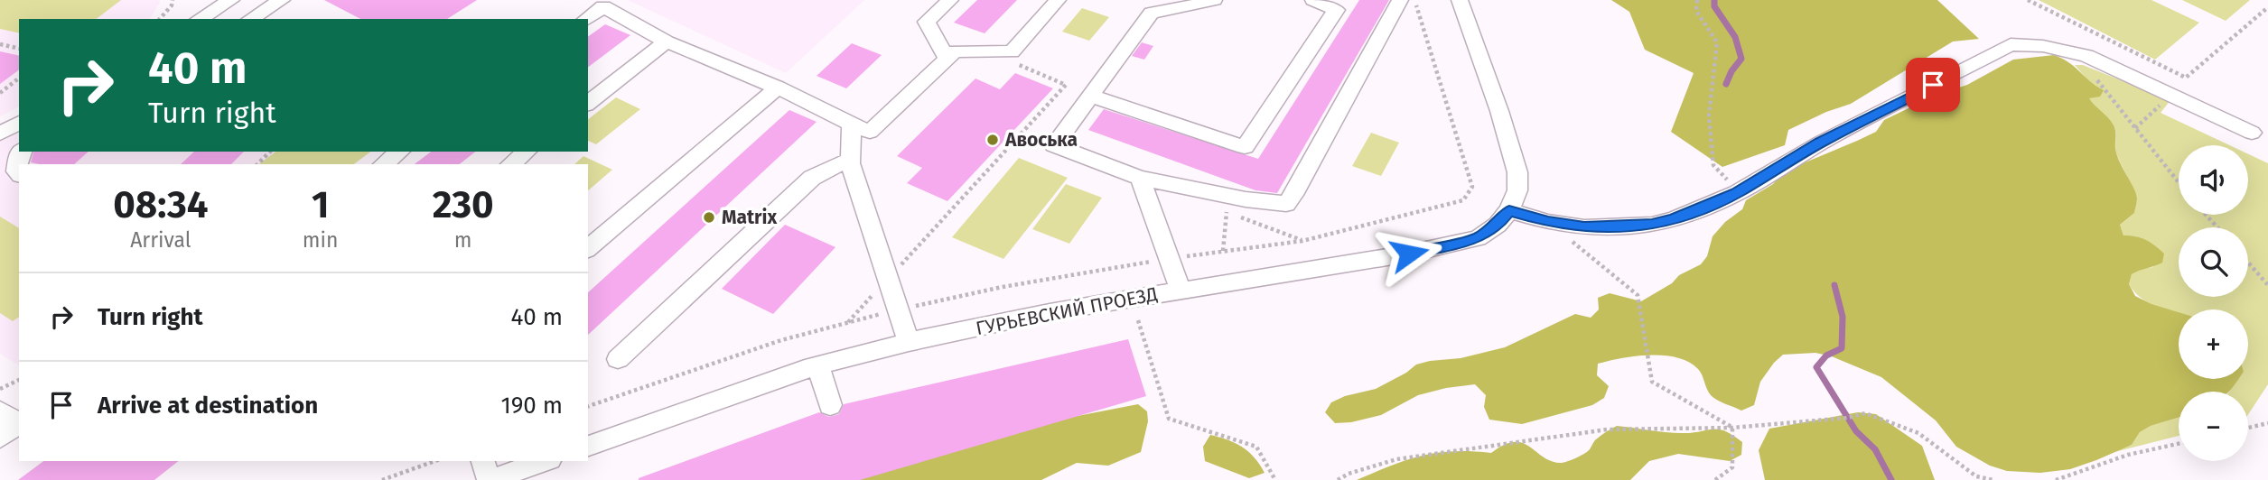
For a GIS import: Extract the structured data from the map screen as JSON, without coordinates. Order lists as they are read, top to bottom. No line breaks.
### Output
{"streets":{"street":["ГУРЬЕВСКИЙ ПРОЕЗД"]},"places":["Авоська","Matrix"],"page":{"turn":["40 m","Turn right"],"map_buttons":["+","−"],"eta":["08:34","Arrival","1","min","230","m"],"list":[{"name":"Turn right","value":"40 m"},{"name":"Arrive at destination","value":"190 m"}]}}
